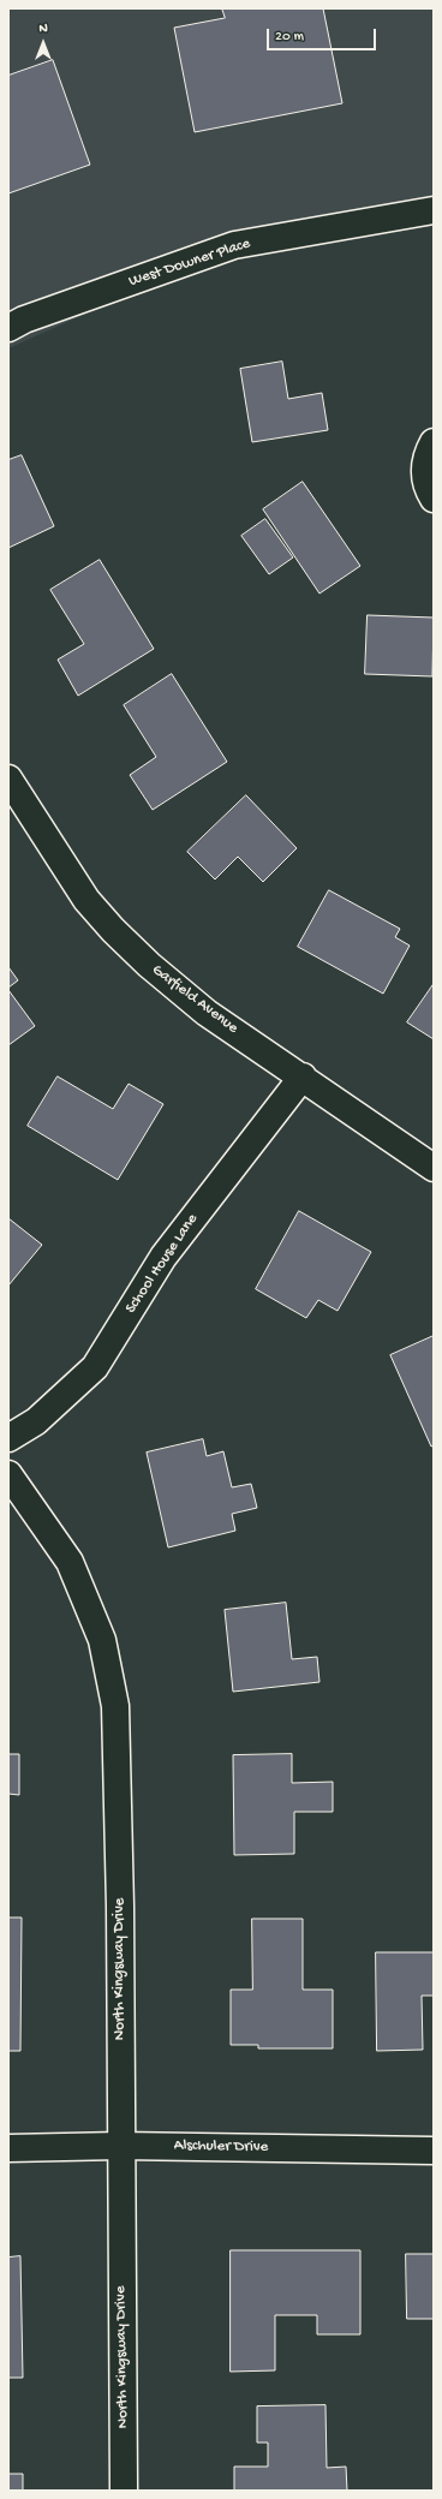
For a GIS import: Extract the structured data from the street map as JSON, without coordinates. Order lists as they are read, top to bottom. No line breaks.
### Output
{"streets":{"street":["West Downer Place","Garfield Avenue","School House Lane","North Kingsway Drive","Alschuler Drive"]},"crossings":[["Garfield Avenue","School House Lane"],["North Kingsway Drive","Alschuler Drive"]],"scale_bar":"20 m","north":"top"}
